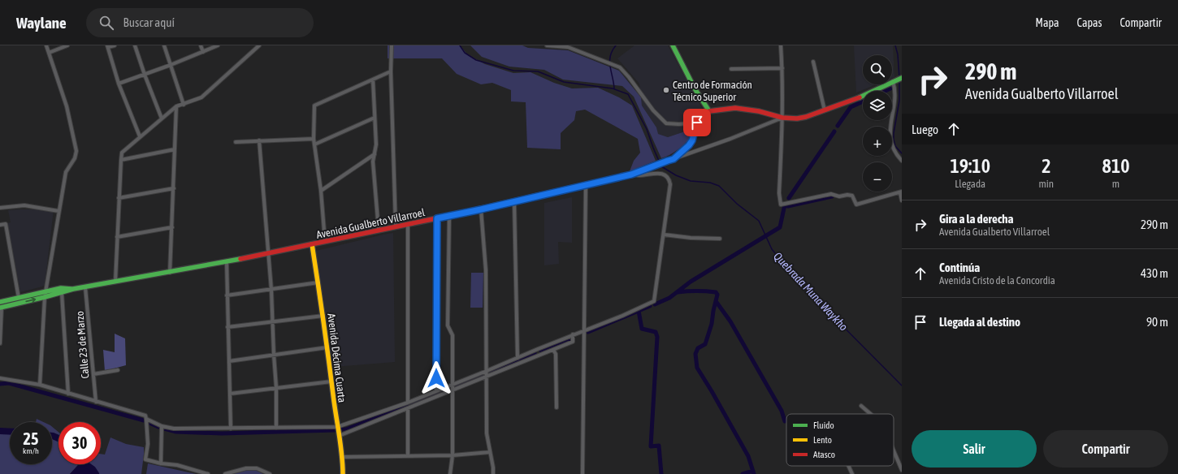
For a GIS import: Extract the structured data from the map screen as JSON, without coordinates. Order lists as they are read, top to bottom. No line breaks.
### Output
{"streets":{"main road":["Avenida Gualberto Villarroel","Avenida Décima Cuarta"],"street":["Calle 23 de Marzo"]},"crossings":[["Avenida Gualberto Villarroel","Calle 23 de Marzo"],["Avenida Gualberto Villarroel","Avenida Décima Cuarta"]],"water":["Quebrada Muna Waykho"],"places":["Centro de Formación Técnico Superior"],"legend":["Fluido","Lento","Atasco"],"page":{"header":"Waylane","search":"Buscar aquí","nav":["Mapa","Capas","Compartir"],"turn":["290 m","Avenida Gualberto Villarroel"],"map_buttons":["+","−"],"then":"Luego","eta":["19:10","Llegada","2","min","810","m"],"list":[{"name":"Gira a la derecha","note":"Avenida Gualberto Villarroel","value":"290 m"},{"name":"Continúa","note":"Avenida Cristo de la Concordia","value":"430 m"},{"name":"Llegada al destino","value":"90 m"}],"speed":"25 km/h","limit":"30","buttons":["Salir","Compartir"]}}
